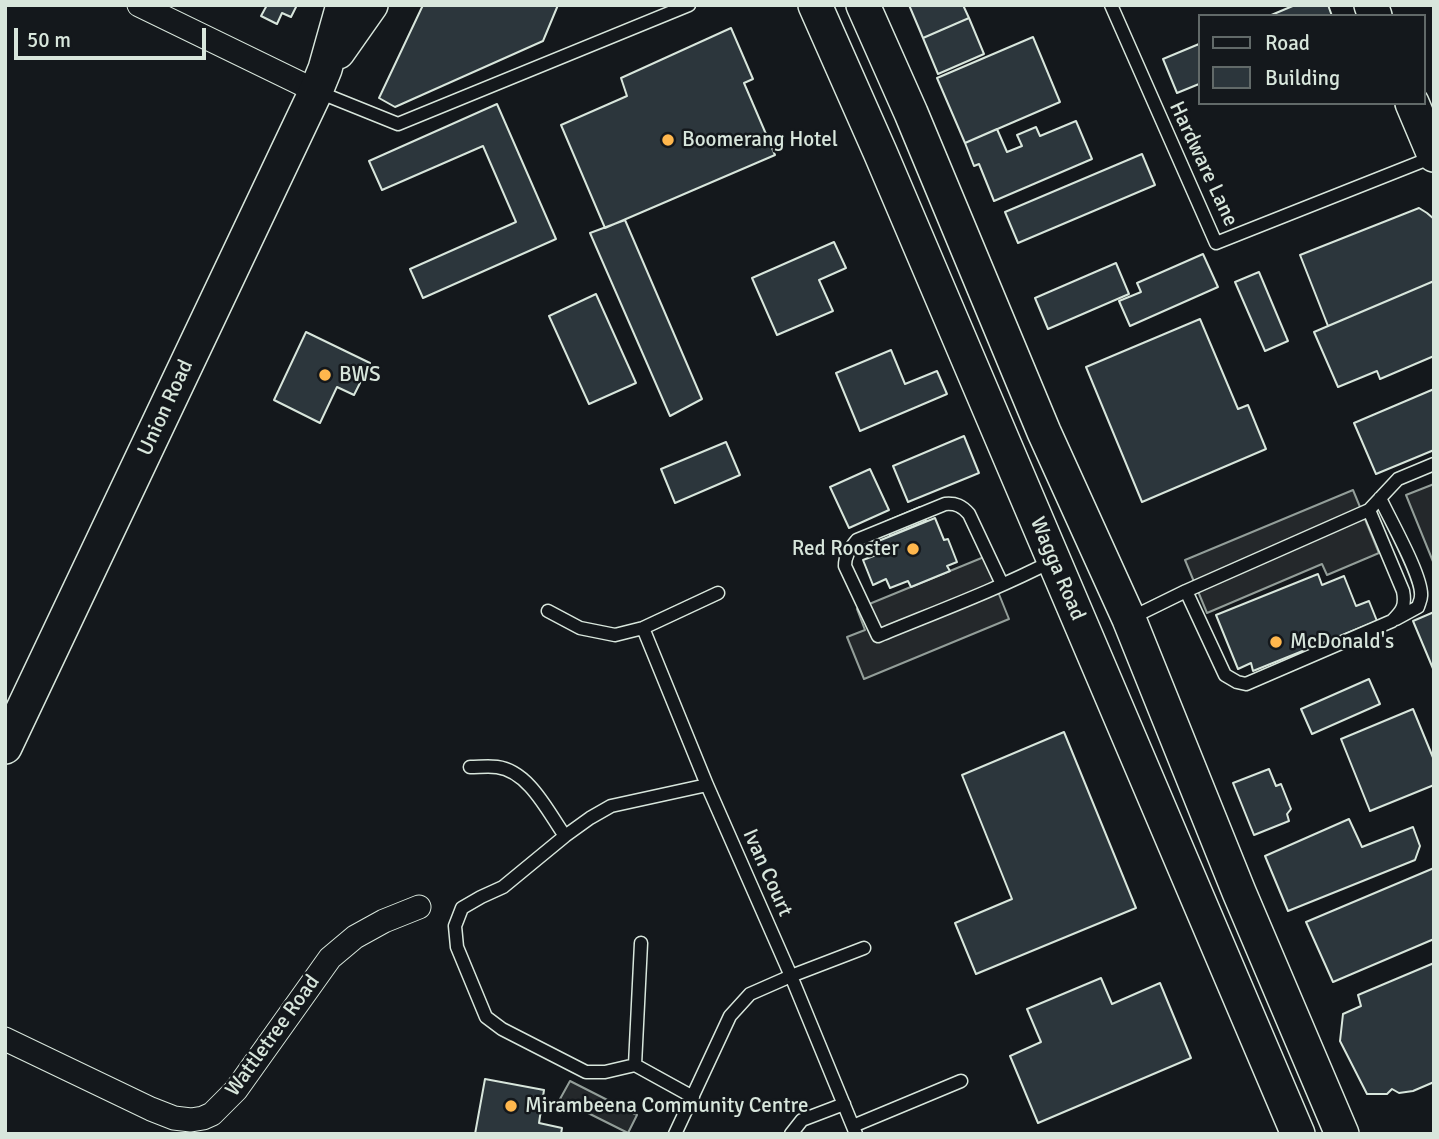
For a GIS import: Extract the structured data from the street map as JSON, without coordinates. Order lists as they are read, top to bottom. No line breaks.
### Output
{"streets":{"main road":["Union Road","Wagga Road"],"street":["Wattletree Road"],"lane":["Hardware Lane","Ivan Court"]},"places":["Boomerang Hotel","BWS","Red Rooster","McDonald's","Mirambeena Community Centre"],"legend":["Road","Building"],"scale_bar":"50 m"}
